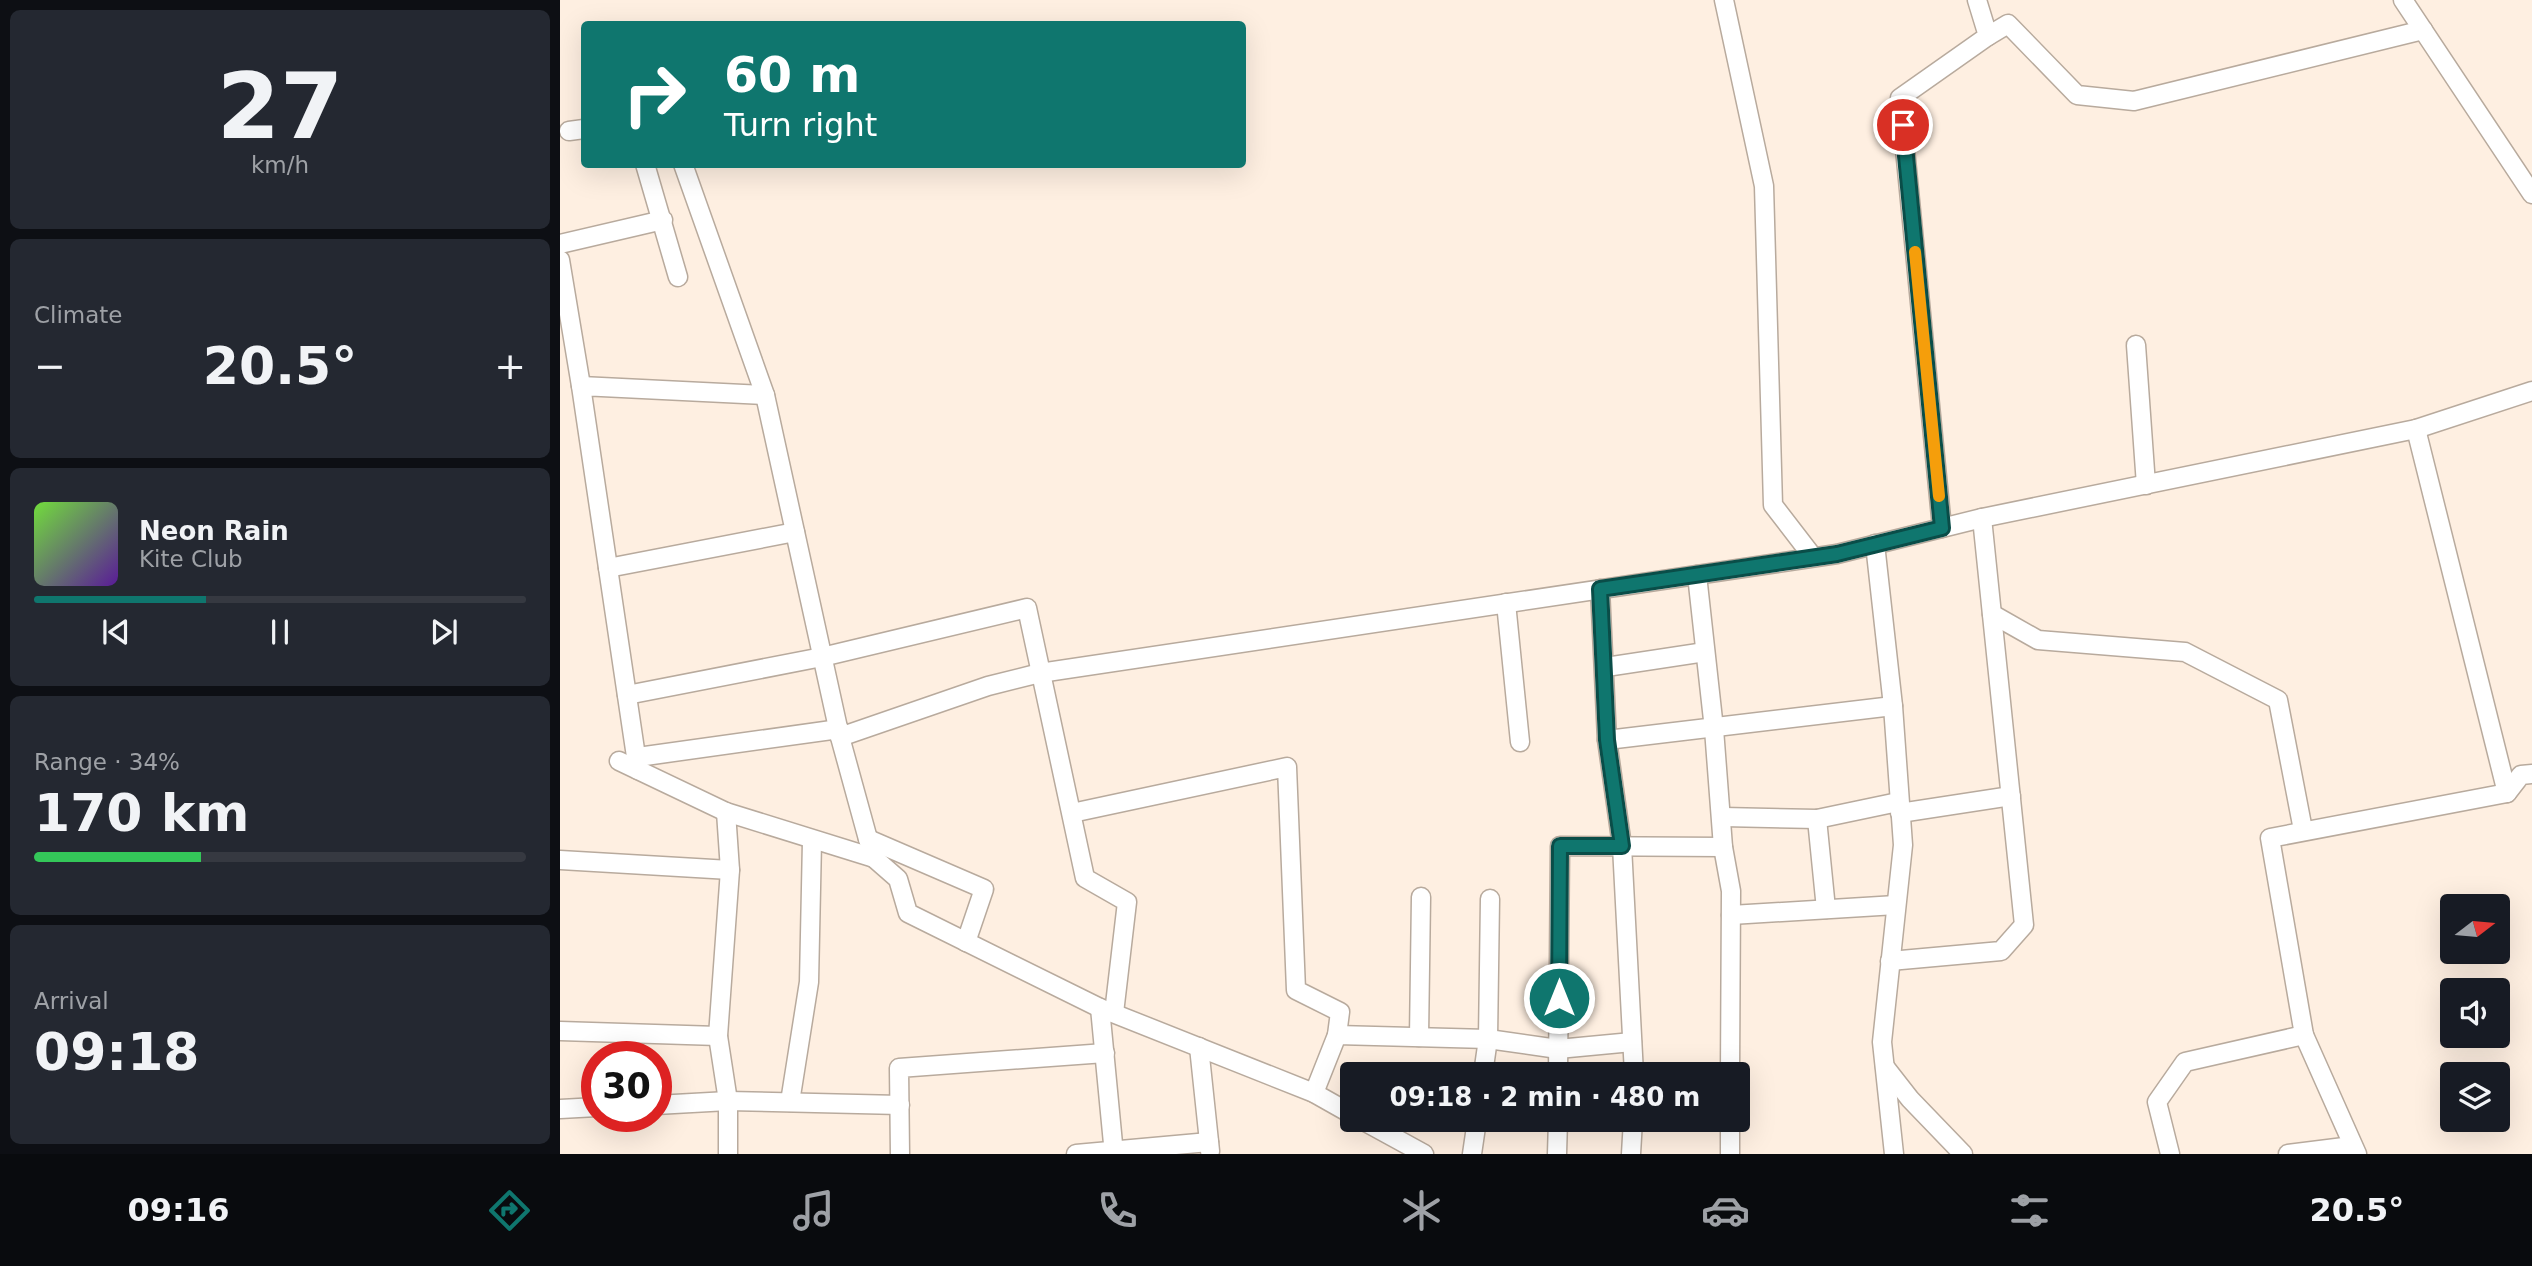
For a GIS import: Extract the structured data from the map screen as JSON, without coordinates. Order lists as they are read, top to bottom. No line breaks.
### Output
{"north":"right","page":{"tile":[["27","km/h"],"Climate",["Range · 34%","170 km"],["Arrival","09:18"]],"turn":["60 m","Turn right"],"heat":["−","20.5°","+"],"song":["Neon Rain","Kite Club"],"limit":"30","trip":"09:18 · 2 min · 480 m","tabs":["09:16","20.5°"]}}
